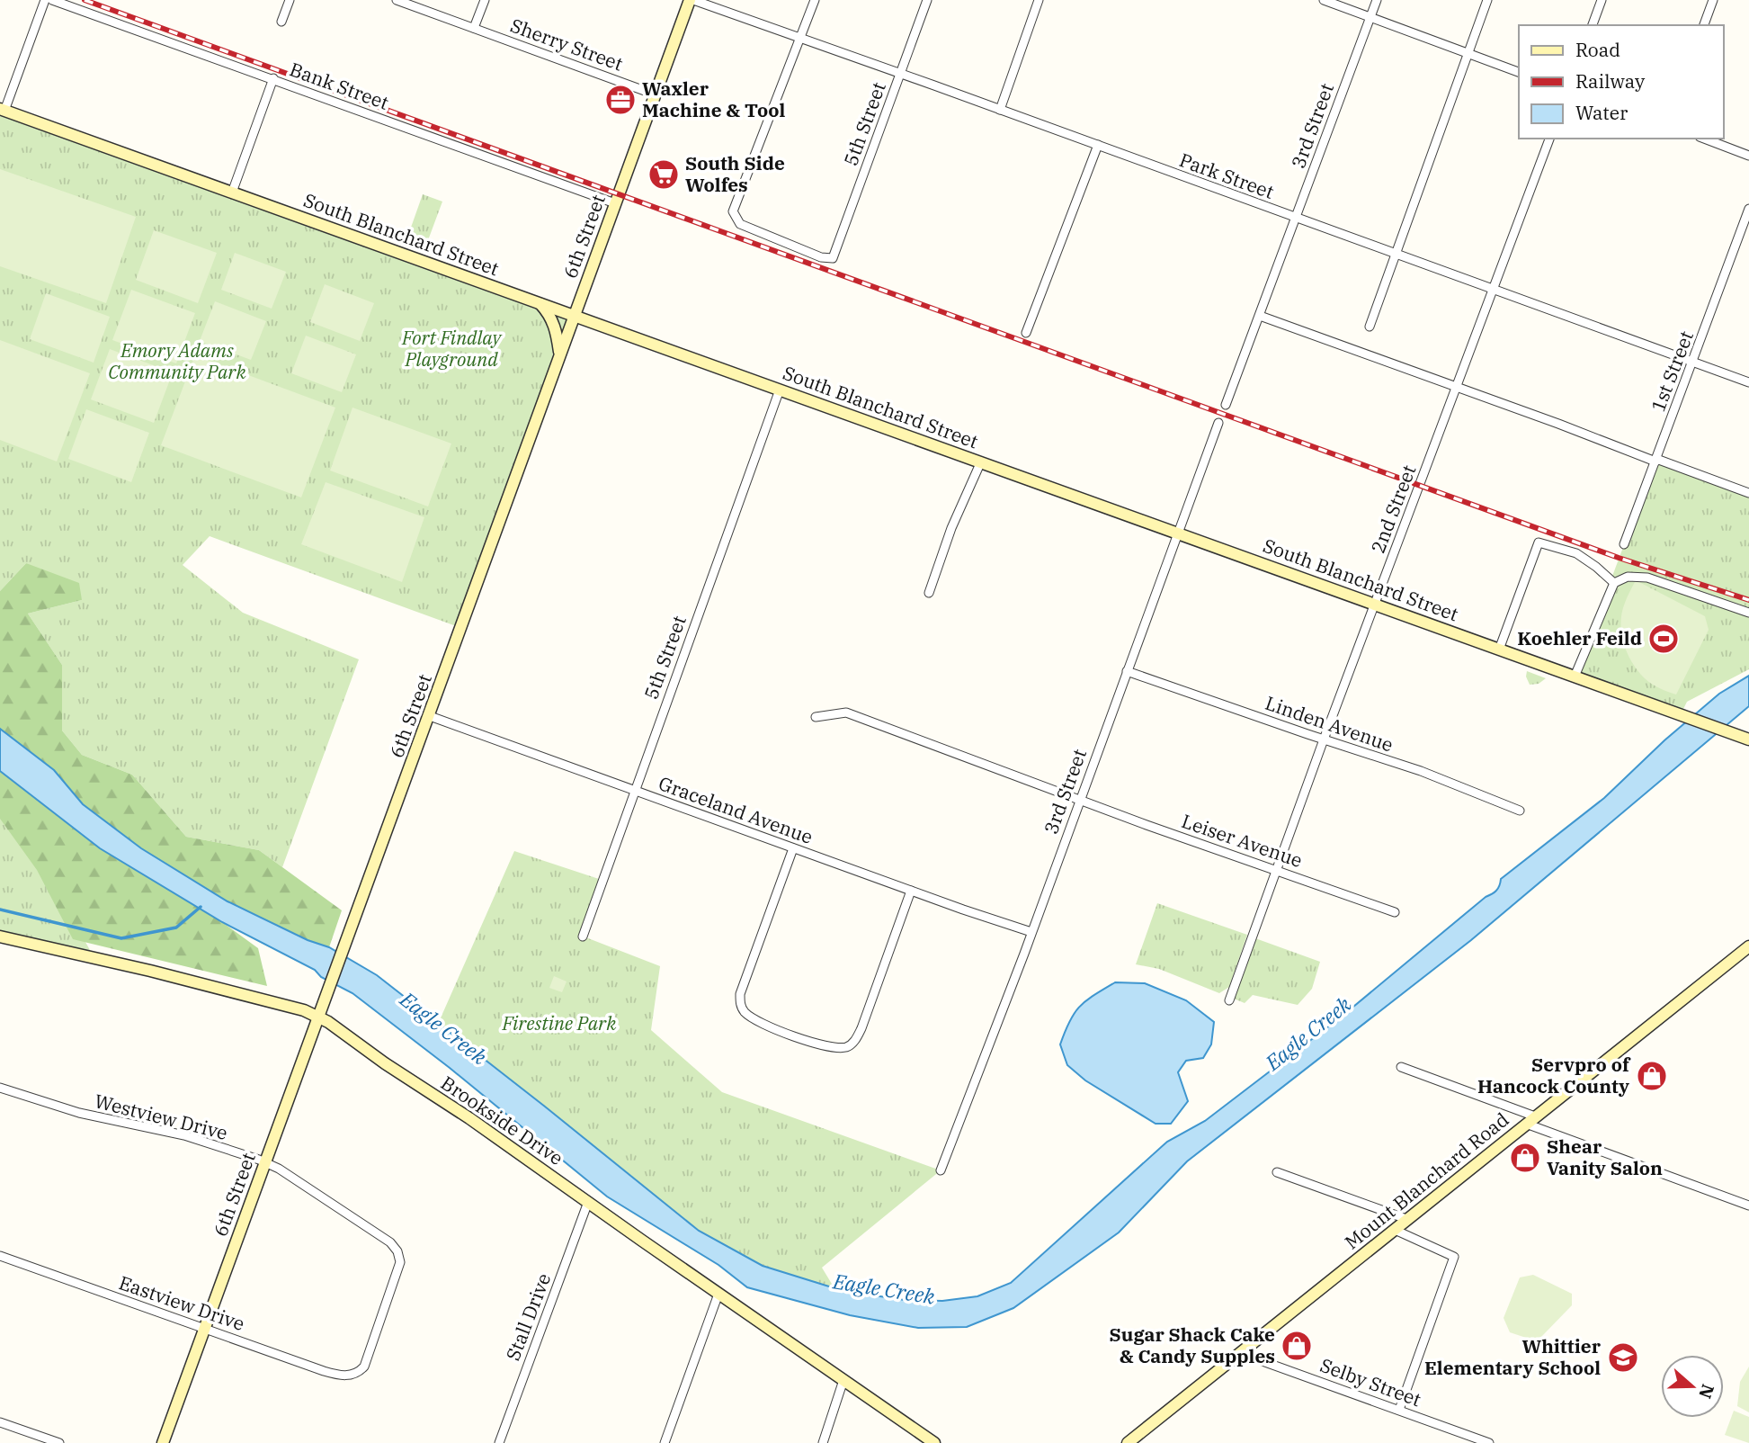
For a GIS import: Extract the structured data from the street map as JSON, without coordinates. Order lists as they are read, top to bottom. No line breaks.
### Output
{"streets":{"street":["Sherry Street","Bank Street","5th Street","3rd Street","Park Street","South Blanchard Street","6th Street","1st Street","2nd Street","Linden Avenue","Graceland Avenue","Leiser Avenue","Westview Drive","Brookside Drive","Mount Blanchard Road","Eastview Drive","Stall Drive","Selby Street"]},"crossings":[["Sherry Street","6th Street"],["Bank Street","6th Street"],["5th Street","Park Street"],["5th Street","South Blanchard Street"],["5th Street","Graceland Avenue"],["3rd Street","Park Street"],["3rd Street","South Blanchard Street"],["3rd Street","Linden Avenue"],["3rd Street","Graceland Avenue"],["3rd Street","Leiser Avenue"],["Park Street","6th Street"],["Park Street","1st Street"],["Park Street","2nd Street"],["South Blanchard Street","6th Street"],["South Blanchard Street","2nd Street"],["6th Street","Graceland Avenue"],["6th Street","Westview Drive"],["6th Street","Brookside Drive"],["6th Street","Eastview Drive"],["2nd Street","Linden Avenue"],["2nd Street","Leiser Avenue"],["Westview Drive","Eastview Drive"],["Brookside Drive","Stall Drive"],["Mount Blanchard Road","Selby Street"]],"water":["Eagle Creek"],"parks":["Fort Findlay Playground","Emory Adams Community Park","Firestine Park"],"places":{"office":["Waxler Machine & Tool"],"supermarket":["South Side Wolfes"],"sports":["Koehler Feild"],"shop":["Servpro of Hancock County","Shear Vanity Salon","Sugar Shack Cake & Candy Supples"],"school or university":["Whittier Elementary School"]},"legend":["Road","Railway","Water"],"north":"right"}
